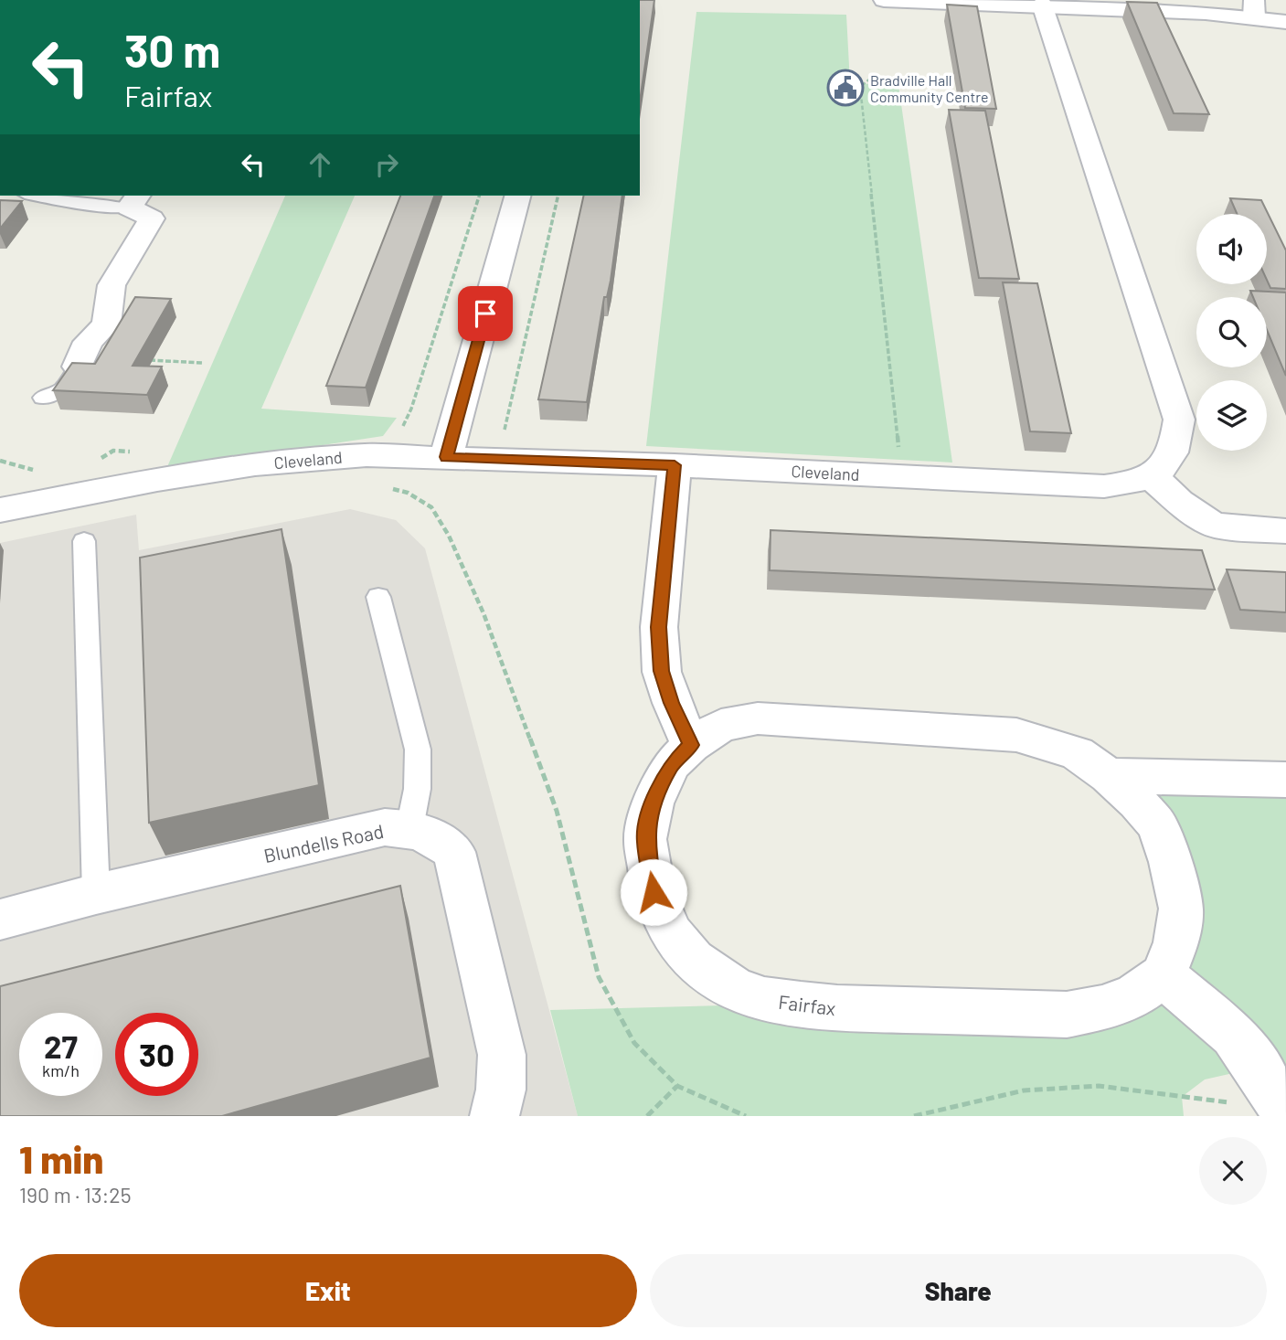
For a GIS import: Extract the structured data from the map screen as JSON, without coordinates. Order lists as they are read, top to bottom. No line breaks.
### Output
{"streets":{"street":["Cleveland","Blundells Road","Fairfax"]},"places":{"public building":["Bradville Hall Community Centre"]},"page":{"turn":["30 m","Fairfax"],"speed":"27 km/h","limit":"30","heading":["1 min","190 m · 13:25"],"buttons":["Exit","Share"]}}
